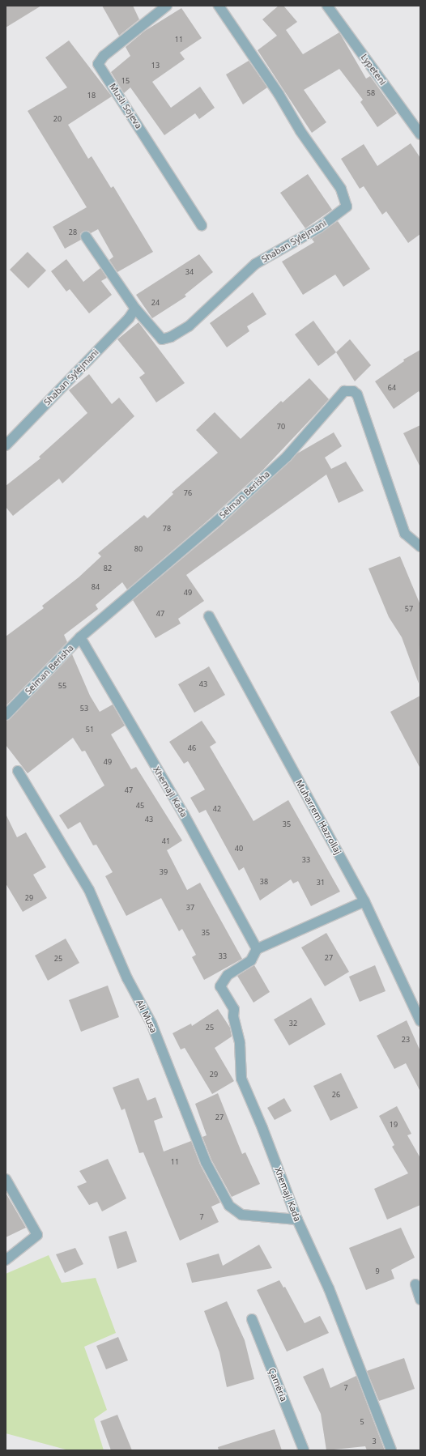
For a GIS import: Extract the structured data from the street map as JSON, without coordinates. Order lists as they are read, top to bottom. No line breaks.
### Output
{"streets":{"street":["Lypeteni","Musli Sojeva","Shaban Sylejmani","Selman Berisha","Xhemajl Kada","Muharrem Hazrollaj","Ali Musa","Çamëria"]},"crossings":[["Selman Berisha","Xhemajl Kada"],["Xhemajl Kada","Ali Musa"]],"house_numbers":["11","13","15","58","18","20","28","34","24","64","70","76","78","80","82","84","49","57","47","43","55","53","51","46","49","47","45","42","43","35","41","40","33","39","38","31","29","37","35","33","27","25","32","25","23","29","26","27","19","11","7","9","7","5","3"]}
